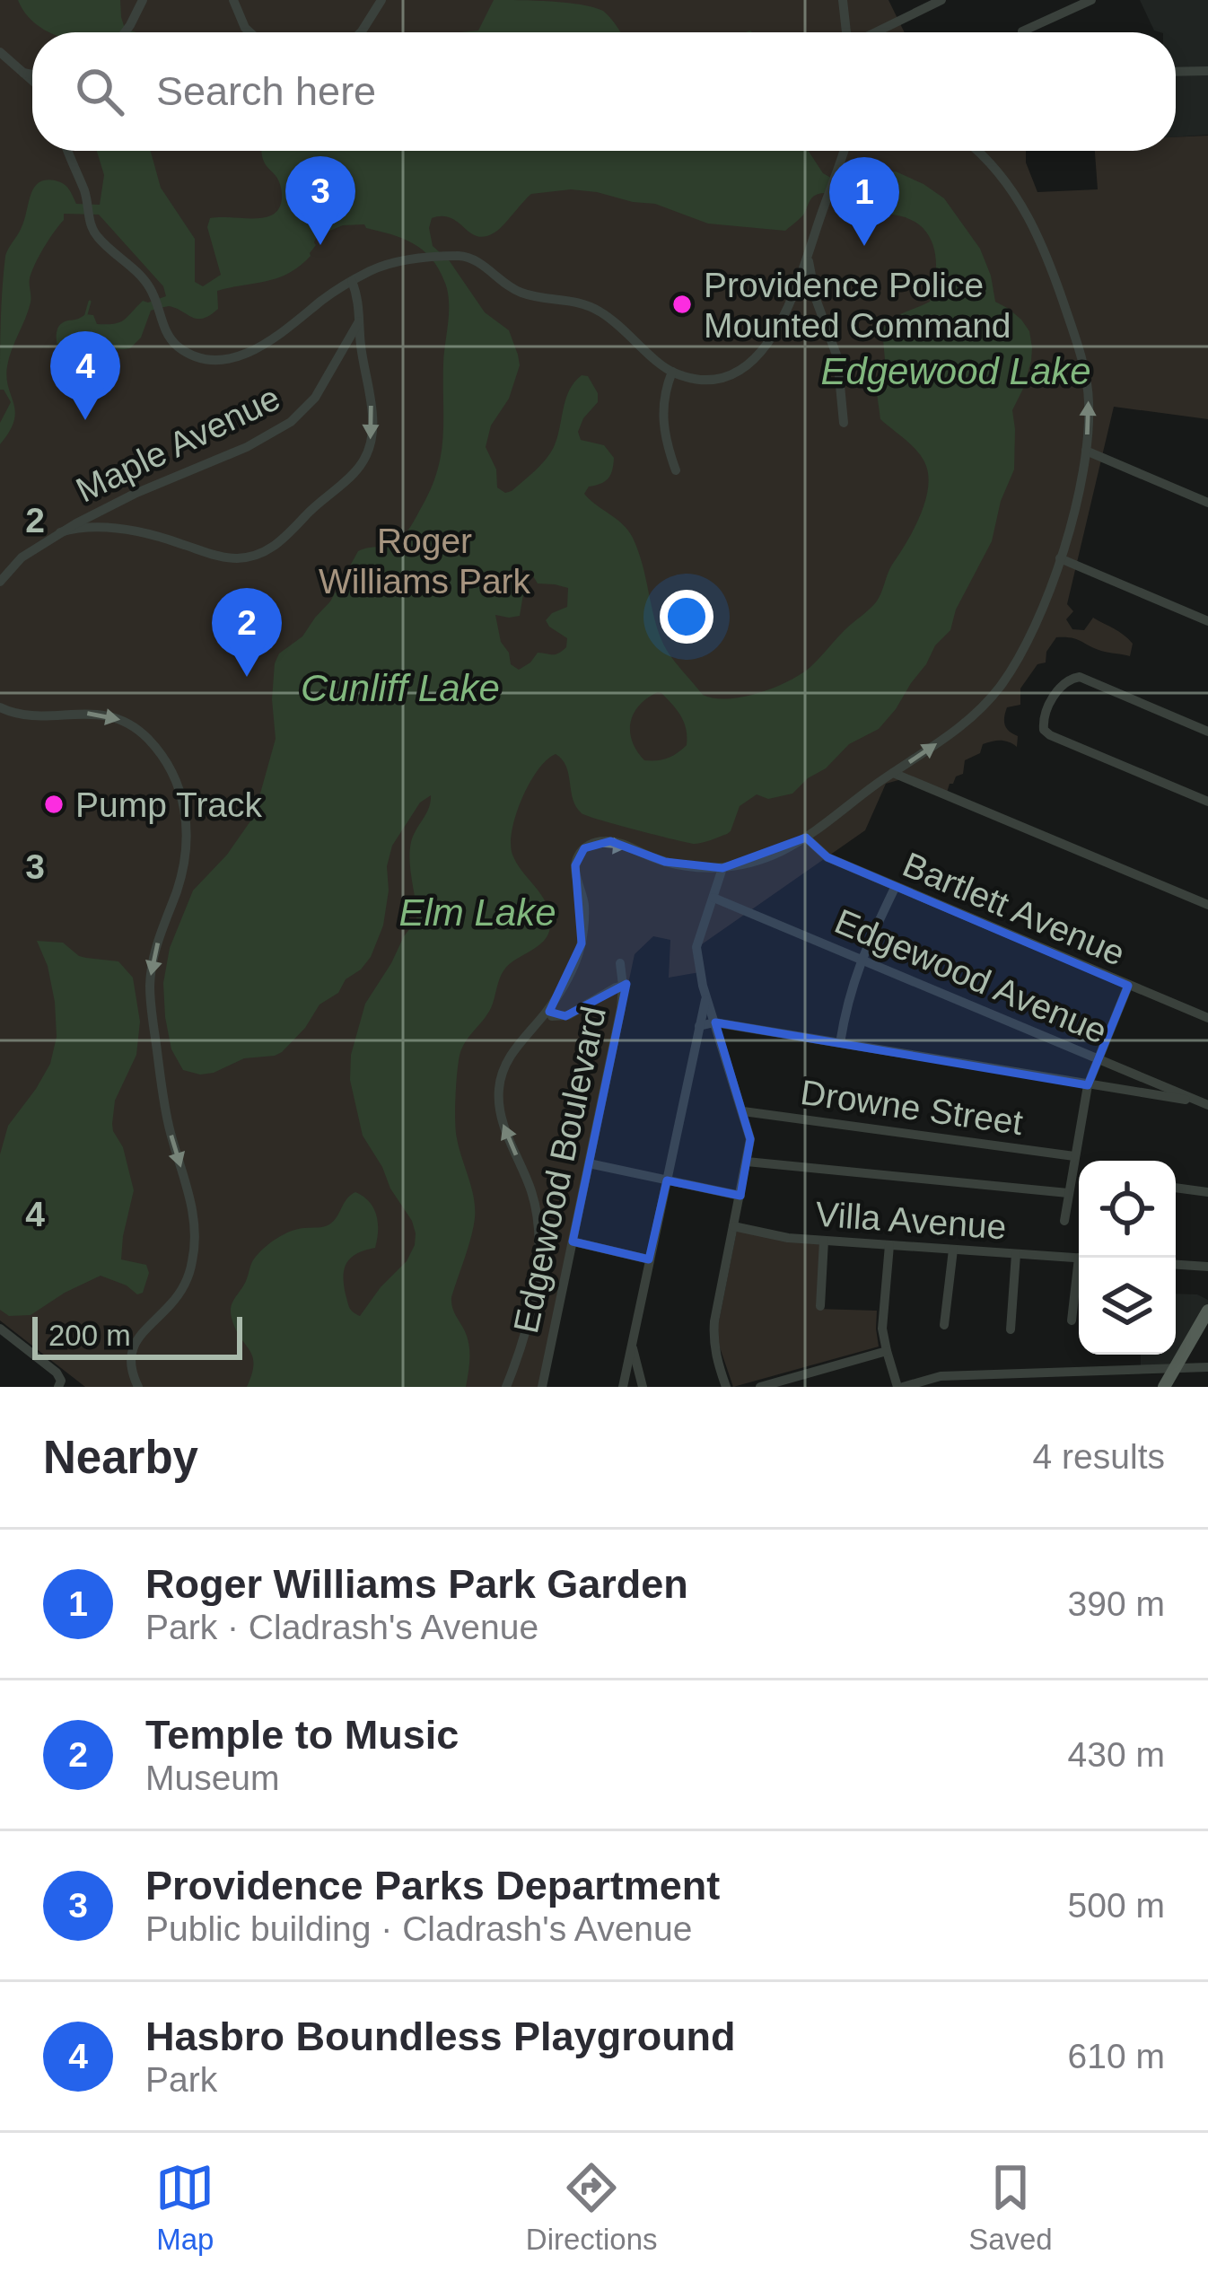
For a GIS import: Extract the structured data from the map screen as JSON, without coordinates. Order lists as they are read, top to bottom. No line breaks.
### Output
{"streets":{"street":["Maple Avenue","Bartlett Avenue","Edgewood Avenue","Drowne Street","Edgewood Boulevard","Villa Avenue"]},"water":["Edgewood Lake","Cunliff Lake","Elm Lake"],"parks":["Roger Williams Park"],"places":["Providence Police Mounted Command","Pump Track"],"scale_bar":"200 m","page":{"search":"Search here","pins":["3","1","4","2"],"scale":"200 m","heading":["Nearby","4 results"],"list":[{"mark":"1","name":"Roger Williams Park Garden","note":"Park · Cladrash's Avenue","value":"390 m"},{"mark":"2","name":"Temple to Music","note":"Museum","value":"430 m"},{"mark":"3","name":"Providence Parks Department","note":"Public building · Cladrash's Avenue","value":"500 m"},{"mark":"4","name":"Hasbro Boundless Playground","note":"Park","value":"610 m"}],"nav":["Map","Directions","Saved"]},"grid":{"rows":["2","3","4"]}}
